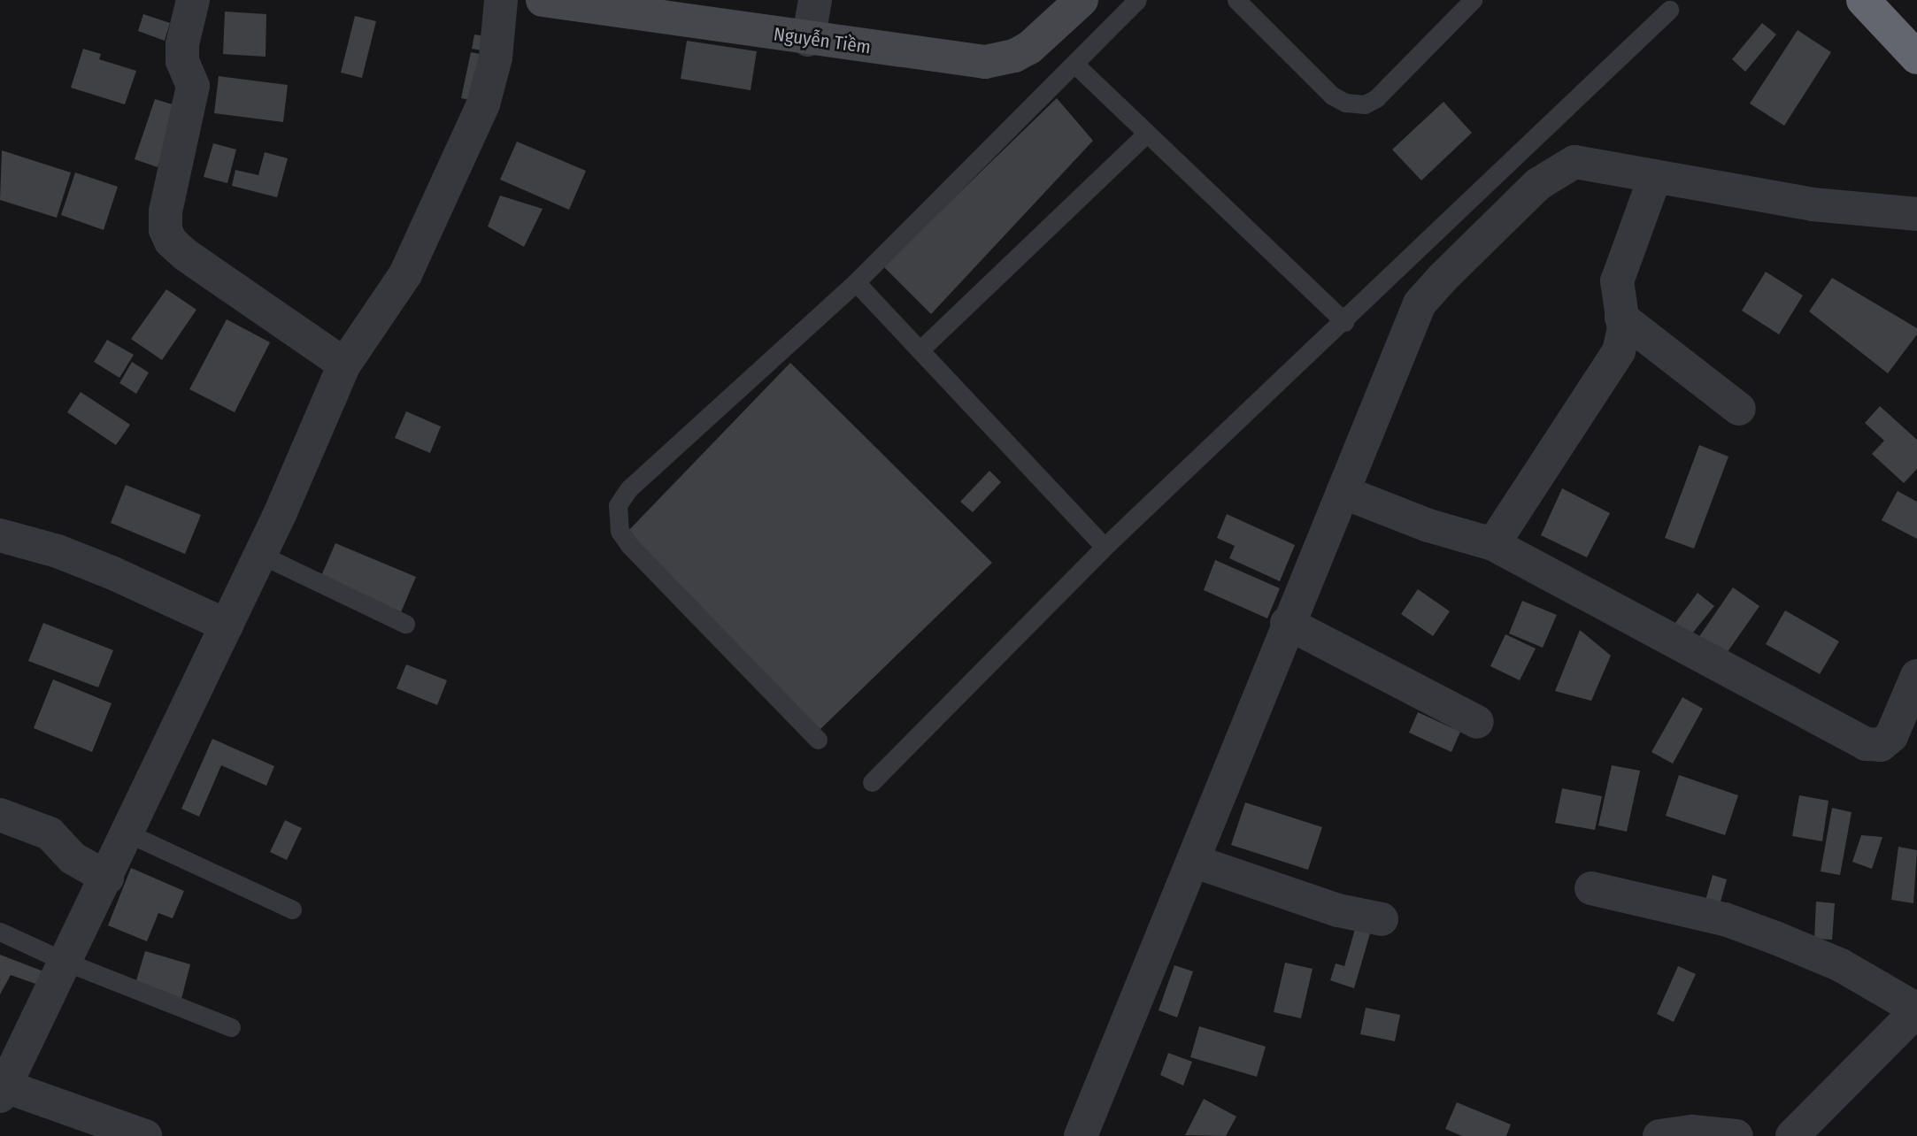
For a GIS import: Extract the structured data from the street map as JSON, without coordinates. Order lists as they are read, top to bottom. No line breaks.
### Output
{"streets":{"street":["Nguyễn Tiềm"]}}
